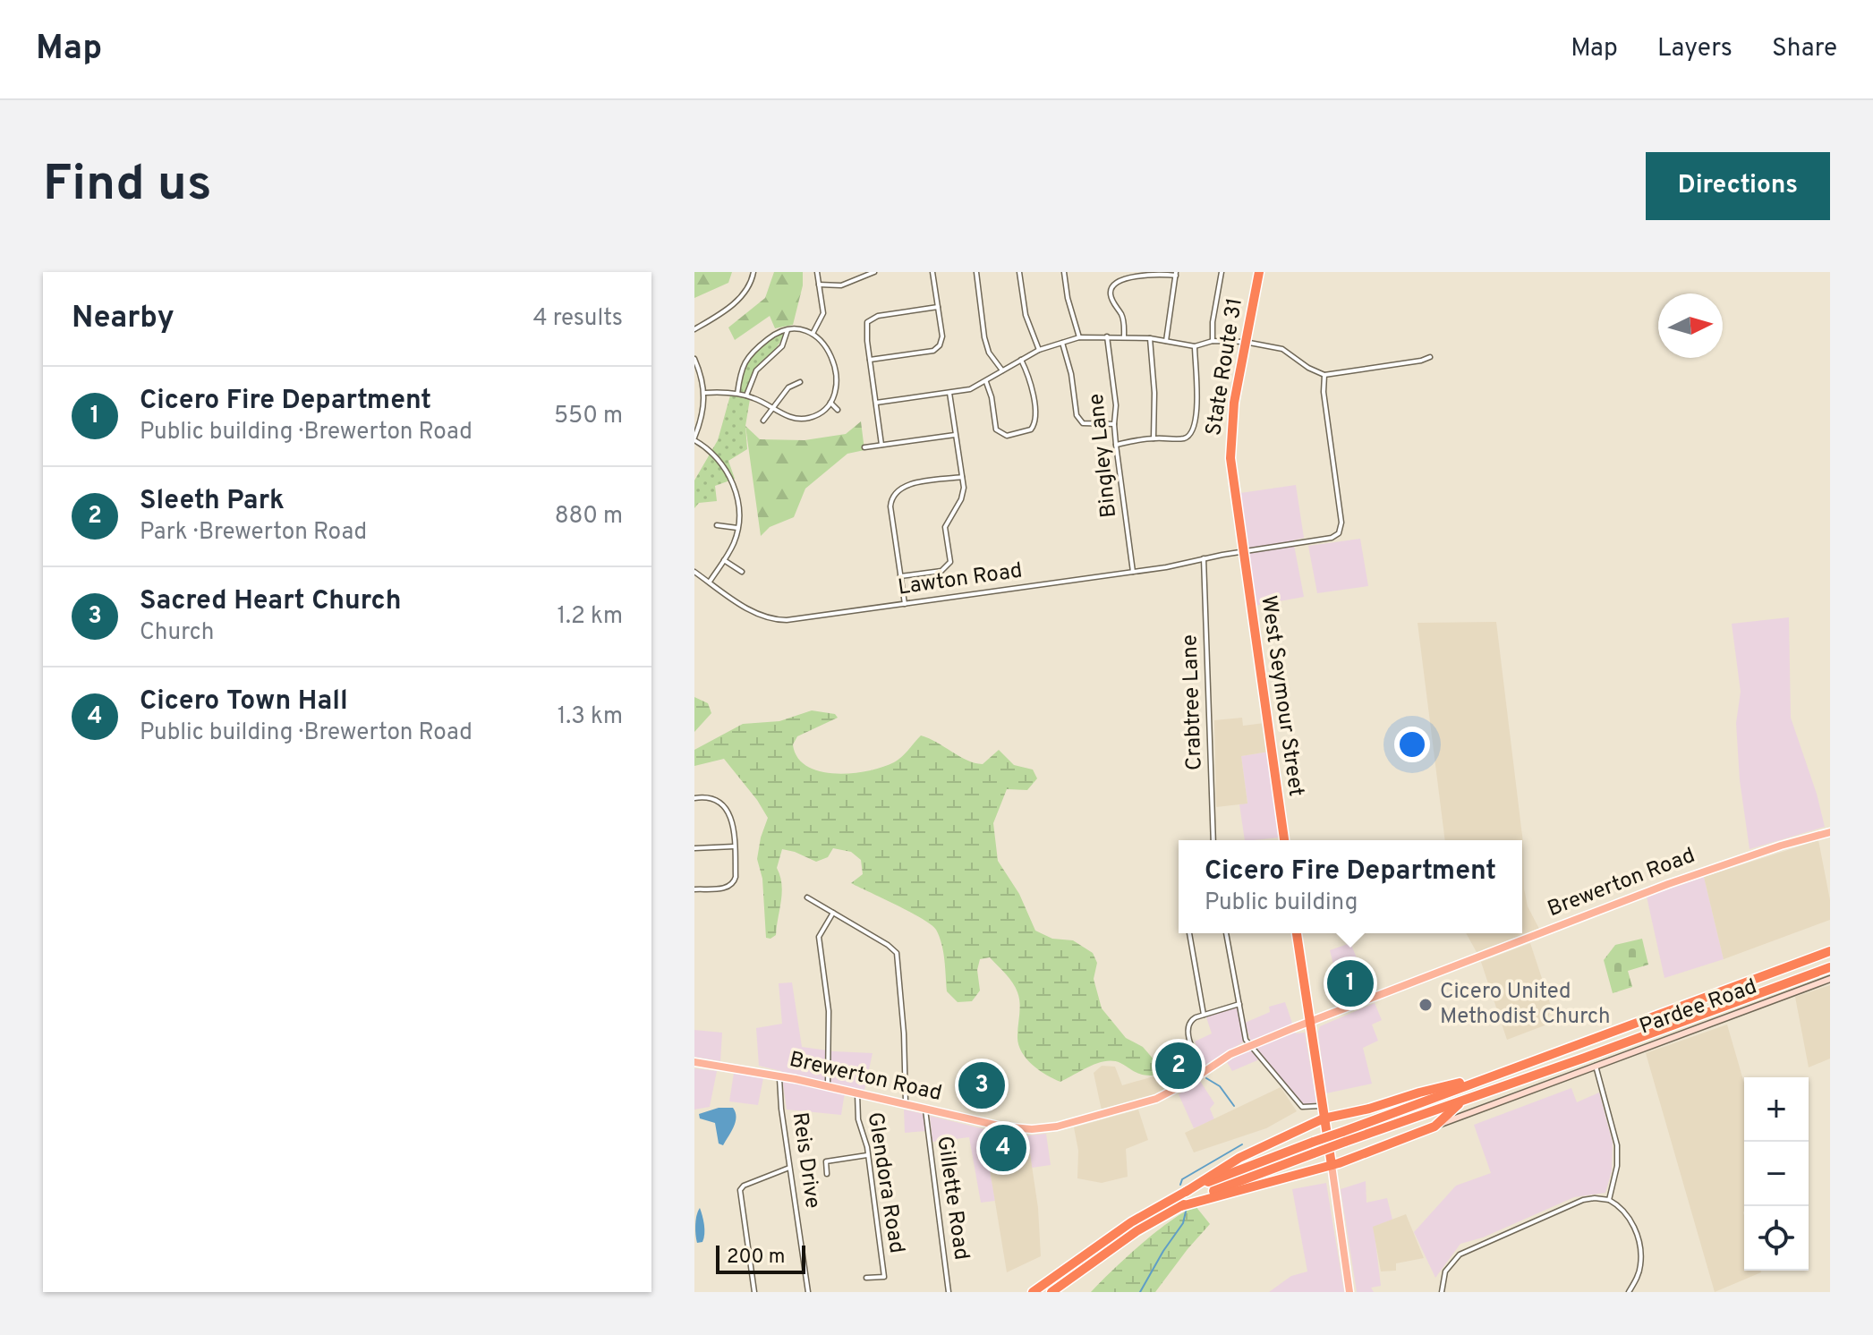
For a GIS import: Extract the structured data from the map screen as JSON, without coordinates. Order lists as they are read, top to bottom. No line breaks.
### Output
{"streets":{"highway":["State Route 31","West Seymour Street"],"main road":["Brewerton Road"],"street":["Bingley Lane","Lawton Road","Crabtree Lane","Pardee Road","Reis Drive","Glendora Road","Gillette Road"]},"crossings":[["State Route 31","Lawton Road"],["State Route 31","West Seymour Street"],["Bingley Lane","Lawton Road"],["Lawton Road","West Seymour Street"],["Lawton Road","Crabtree Lane"],["Brewerton Road","Reis Drive"],["Brewerton Road","Glendora Road"],["Brewerton Road","Gillette Road"]],"places":["Cicero United Methodist Church"],"scale_bar":"200 m","north":"right","page":{"header":"Map","nav":["Map","Layers","Share"],"buttons":"Directions","title":"Find us","heading":["Nearby","4 results"],"list":[{"mark":"1","name":"Cicero Fire Department","note":"Public building · Brewerton Road","value":"550 m"},{"mark":"2","name":"Sleeth Park","note":"Park · Brewerton Road","value":"880 m"},{"mark":"3","name":"Sacred Heart Church","note":"Church","value":"1.2 km"},{"mark":"4","name":"Cicero Town Hall","note":"Public building · Brewerton Road","value":"1.3 km"}],"popup":["Cicero Fire Department","Public building"],"pins":["1","2","3","4"],"map_buttons":["+","−"],"scale":"200 m"}}
